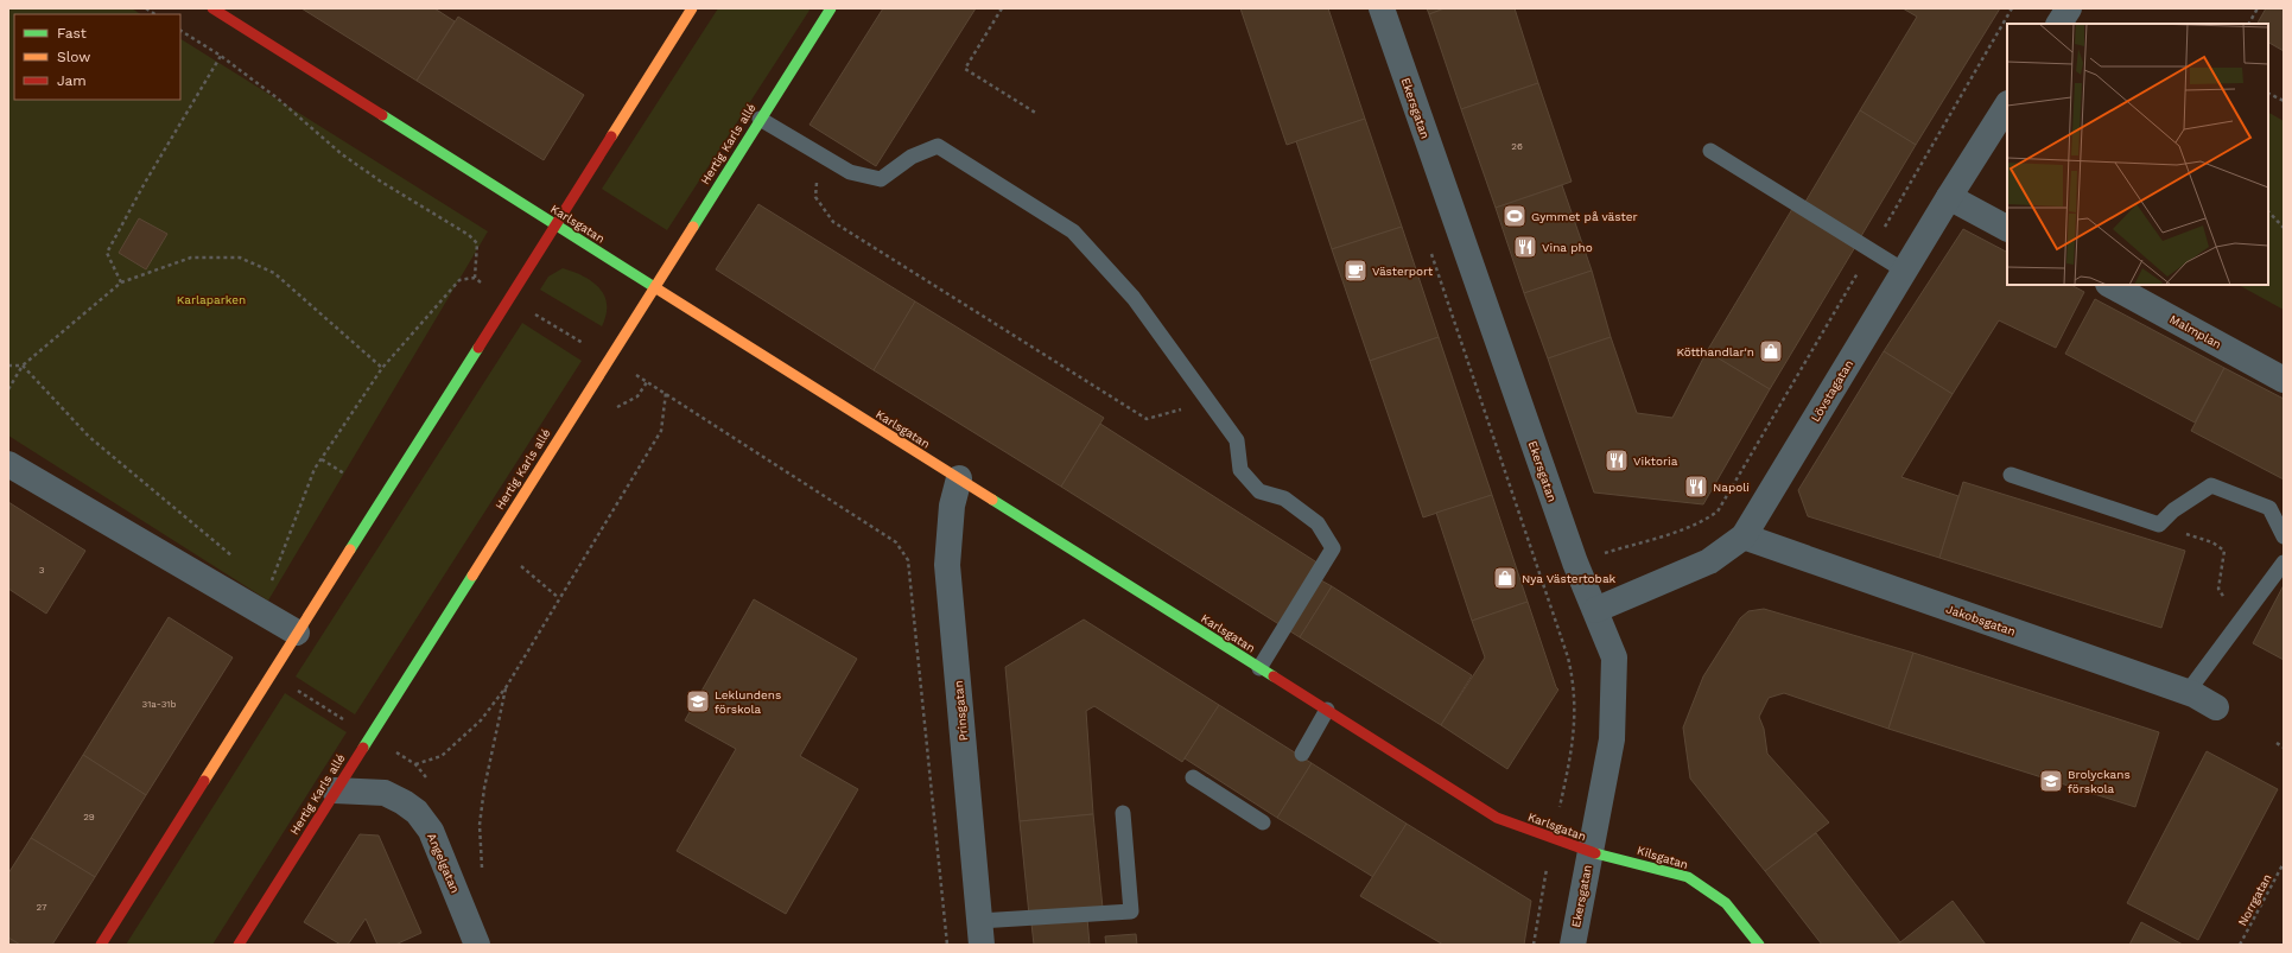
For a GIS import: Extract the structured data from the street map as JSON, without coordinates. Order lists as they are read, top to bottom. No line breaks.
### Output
{"streets":{"main road":["Hertig Karls allé","Karlsgatan","Kilsgatan"],"street":["Ekersgatan","Malmplan","Lövstagatan","Jakobsgatan","Prinsgatan","Angelgatan"],"path":["Norrgatan"]},"crossings":[["Ekersgatan","Karlsgatan"],["Ekersgatan","Lövstagatan"],["Ekersgatan","Kilsgatan"],["Hertig Karls allé","Karlsgatan"],["Hertig Karls allé","Angelgatan"],["Karlsgatan","Prinsgatan"],["Karlsgatan","Kilsgatan"],["Lövstagatan","Jakobsgatan"]],"parks":["Karlaparken"],"places":{"sports":["Gymmet på väster"],"restaurant":["Vina pho","Viktoria","Napoli"],"cafe":["Västerport"],"shop":["Kötthandlar'n","Nya Västertobak"],"school or university":["Leklundens förskola","Brolyckans förskola"]},"house_numbers":["26","3","31a-31b","29","27"],"legend":["Fast","Slow","Jam"]}
